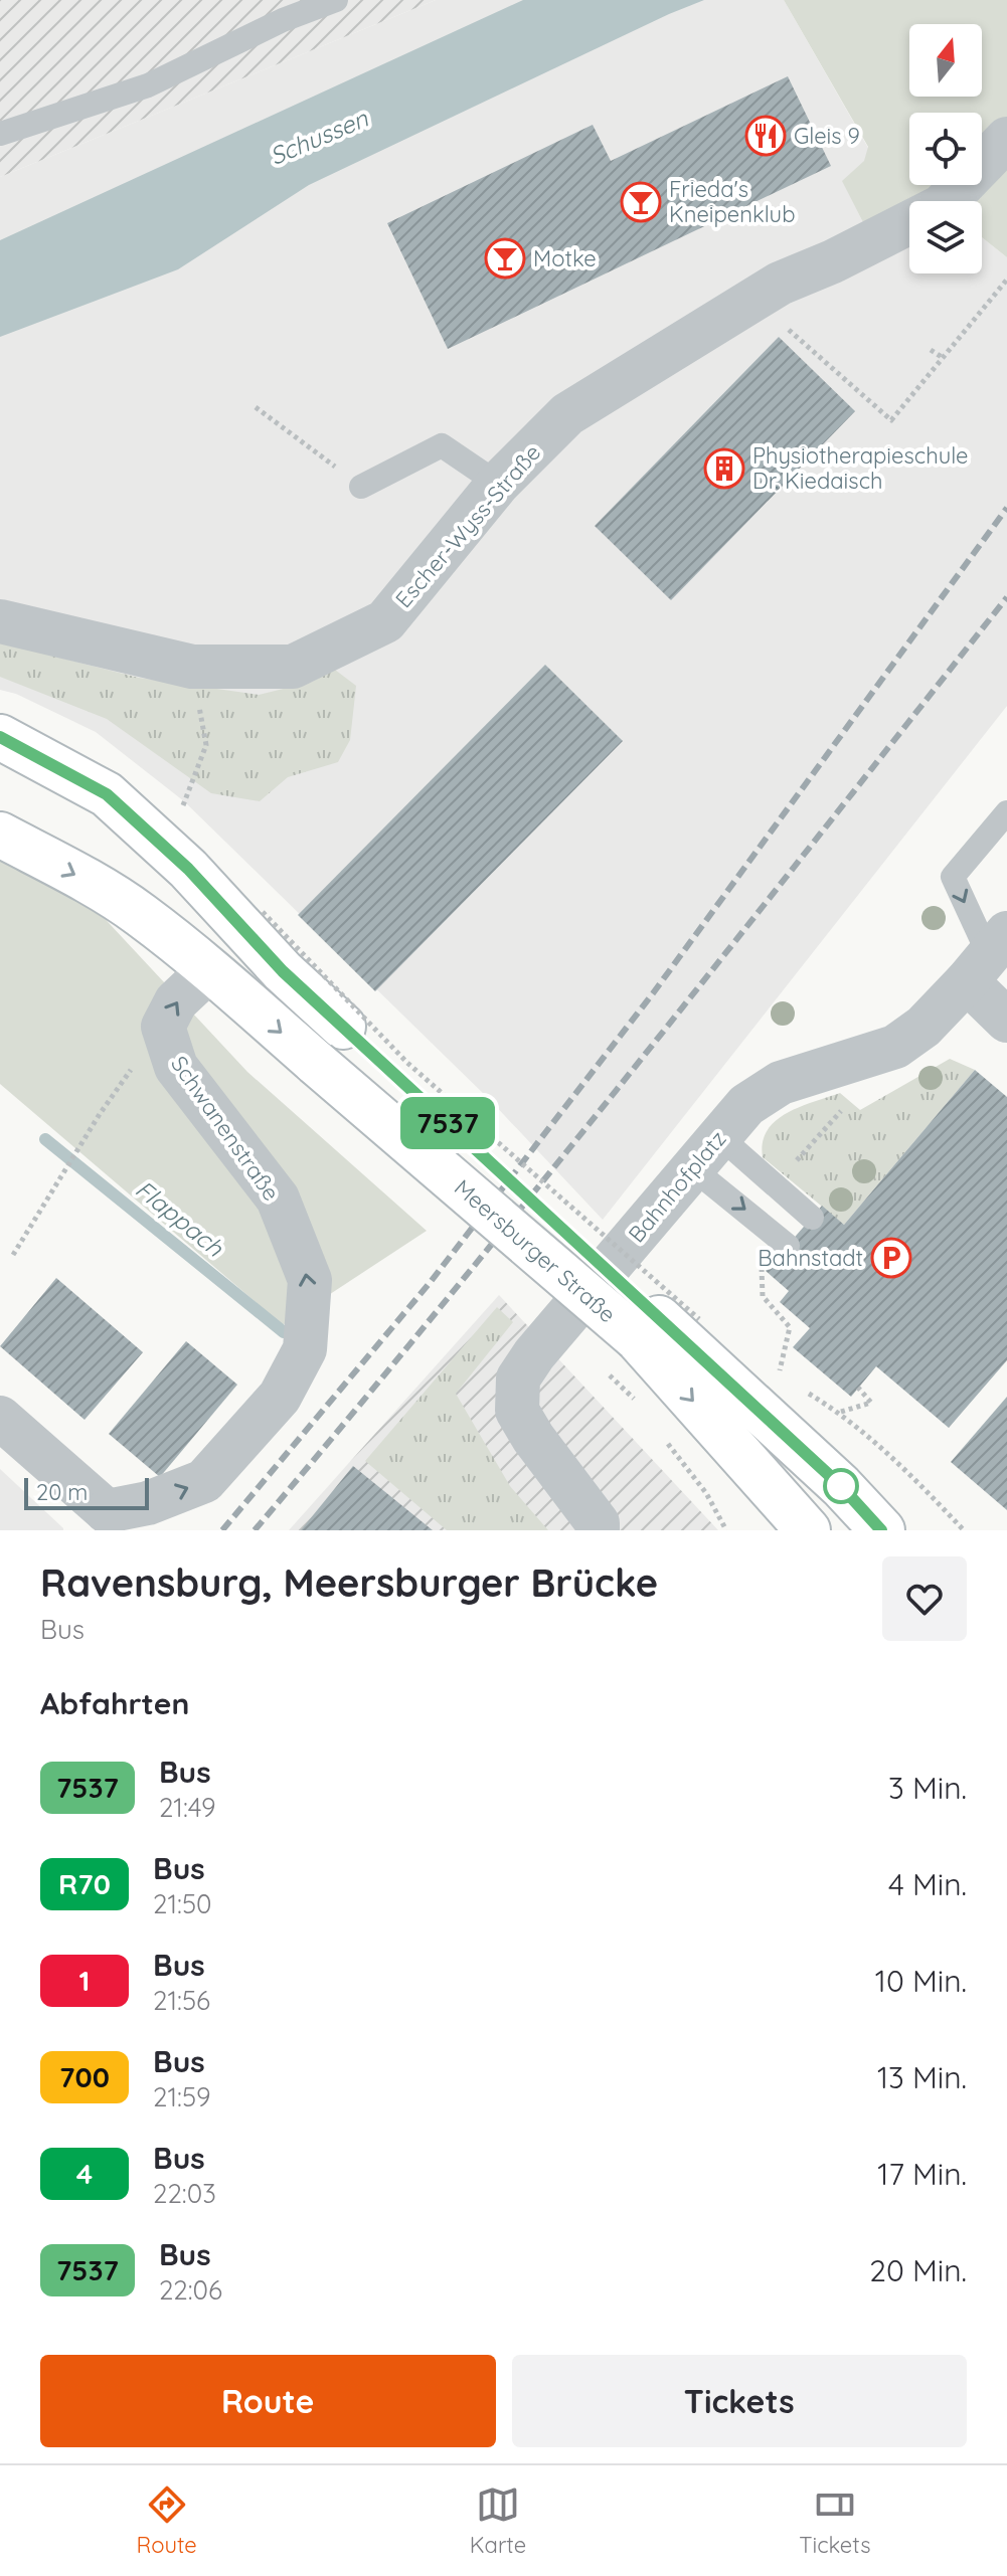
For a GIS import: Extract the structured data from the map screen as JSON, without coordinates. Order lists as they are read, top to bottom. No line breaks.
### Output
{"streets":{"street":["Escher-Wyss-Straße","Schwanenstraße","Bahnhofplatz","Meersburger Straße"]},"water":["Schussen","Flappach"],"places":{"restaurant":["Gleis 9"],"bar":["Frieda's Kneipenklub","Motke"],"building":["Physiotherapieschule Dr. Kiedaisch"],"parking":["Bahnstadt"]},"lines":["bus line 7537"],"scale_bar":"20 m","north":"top","page":{"on_map":"7537","scale":"20 m","heading":[["Ravensburg, Meersburger Brücke","Bus"],"Abfahrten"],"list":[{"mark":"7537","name":"Bus","note":"21:49","value":"3 Min."},{"mark":"R70","name":"Bus","note":"21:50","value":"4 Min."},{"mark":"1","name":"Bus","note":"21:56","value":"10 Min."},{"mark":"700","name":"Bus","note":"21:59","value":"13 Min."},{"mark":"4","name":"Bus","note":"22:03","value":"17 Min."},{"mark":"7537","name":"Bus","note":"22:06","value":"20 Min."}],"buttons":["Route","Tickets"],"tabs":["Route","Karte","Tickets"]}}
